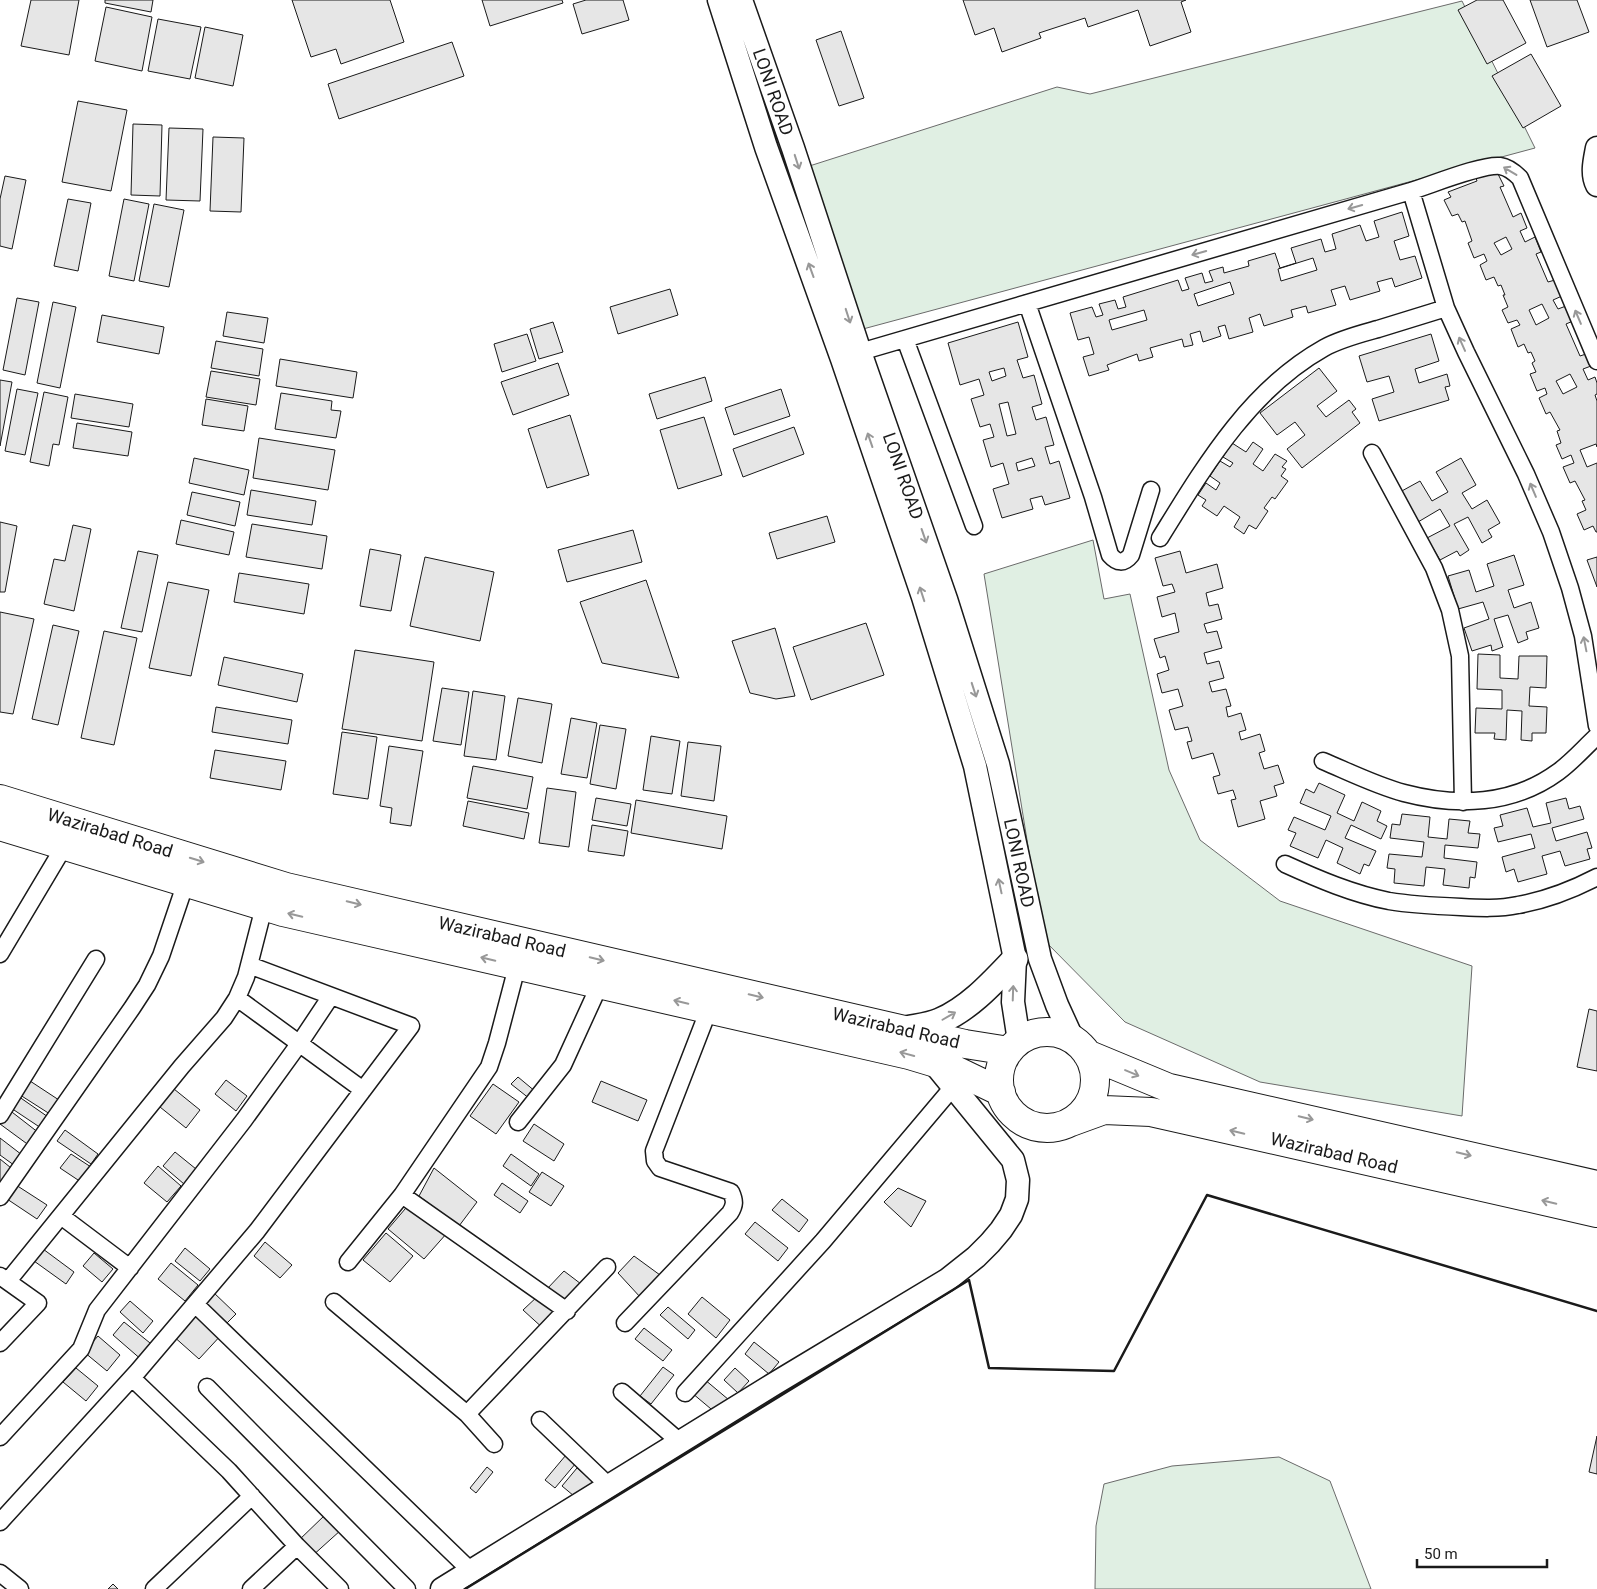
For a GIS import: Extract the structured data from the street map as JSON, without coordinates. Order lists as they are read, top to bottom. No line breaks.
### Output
{"streets":{"highway":["Wazirabad Road"],"street":["LONI ROAD"]},"crossings":[["LONI ROAD","Wazirabad Road"]],"scale_bar":"50 m"}
